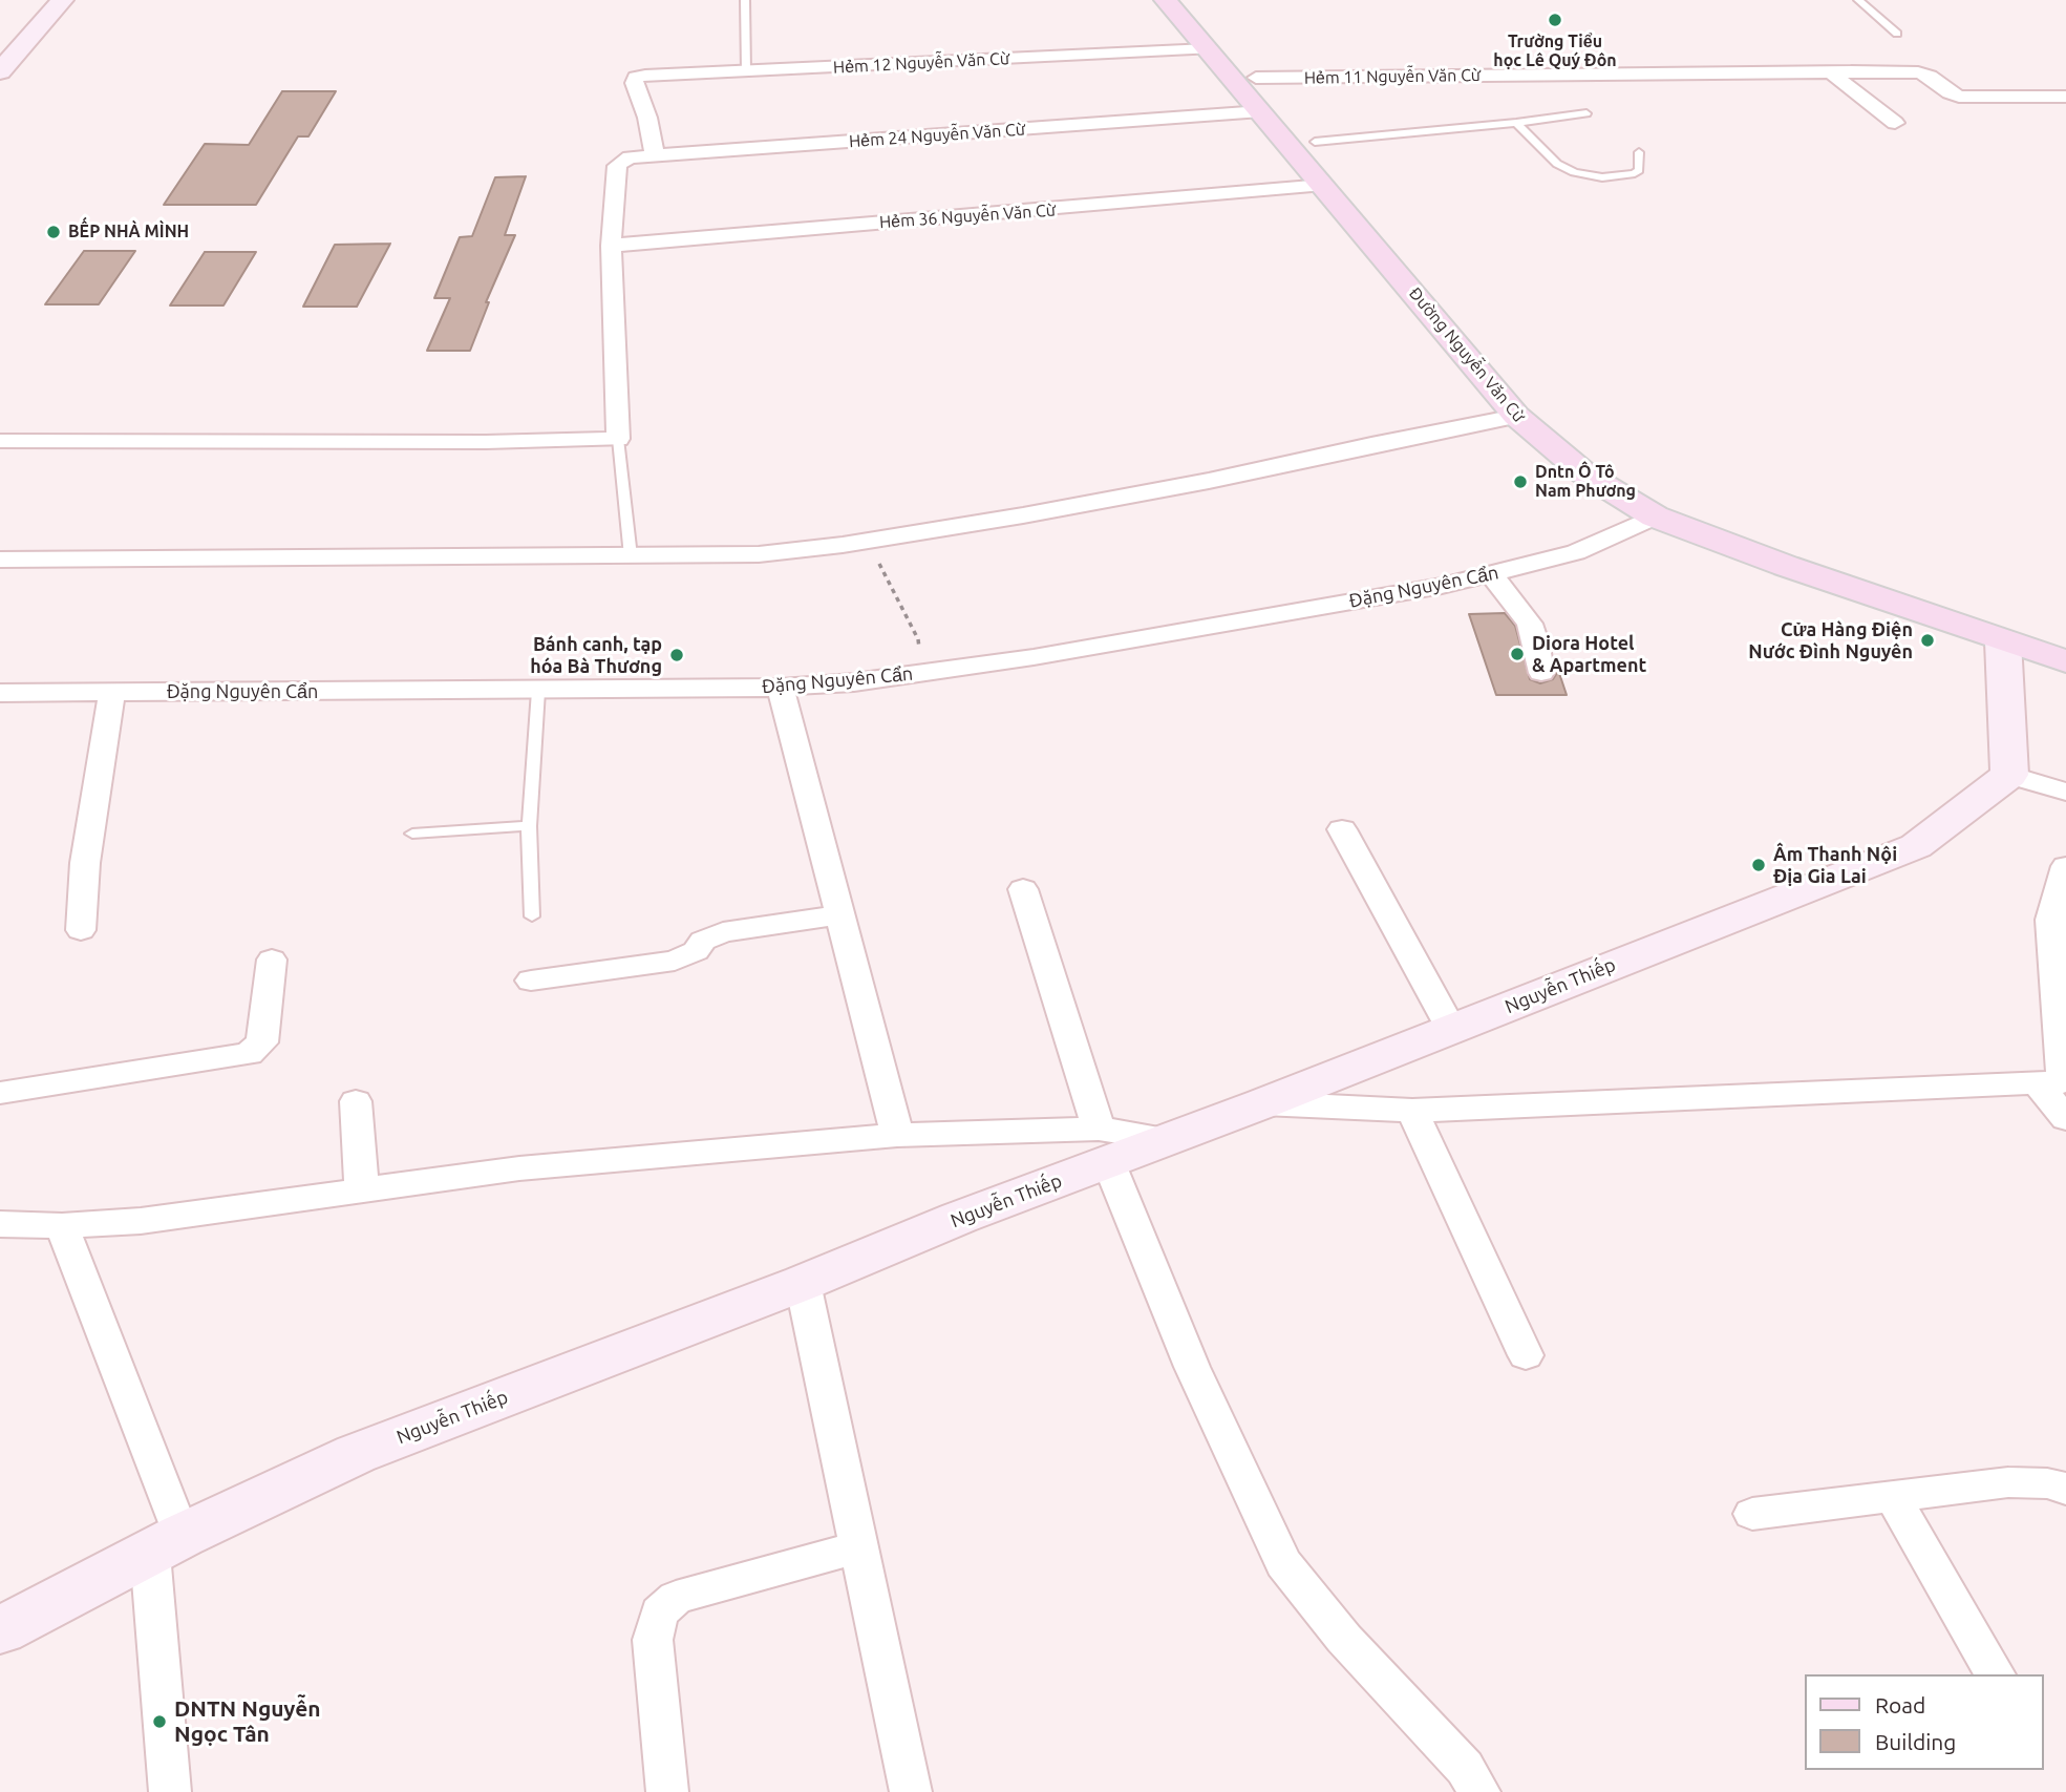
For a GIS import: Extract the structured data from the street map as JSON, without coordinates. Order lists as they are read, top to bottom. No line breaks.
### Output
{"streets":{"main road":["Đường Nguyễn Văn Cừ"],"street":["Hẻm 12 Nguyễn Văn Cừ","Hẻm 11 Nguyễn Văn Cừ","Hẻm 24 Nguyễn Văn Cừ","Hẻm 36 Nguyễn Văn Cừ","Đặng Nguyên Cẩn","Nguyễn Thiếp"]},"crossings":[["Hẻm 12 Nguyễn Văn Cừ","Hẻm 24 Nguyễn Văn Cừ"],["Hẻm 12 Nguyễn Văn Cừ","Đường Nguyễn Văn Cừ"],["Hẻm 11 Nguyễn Văn Cừ","Đường Nguyễn Văn Cừ"],["Hẻm 24 Nguyễn Văn Cừ","Hẻm 36 Nguyễn Văn Cừ"],["Hẻm 24 Nguyễn Văn Cừ","Đường Nguyễn Văn Cừ"],["Hẻm 36 Nguyễn Văn Cừ","Đường Nguyễn Văn Cừ"],["Đường Nguyễn Văn Cừ","Đặng Nguyên Cẩn"]],"places":["Trường Tiểu học Lê Quý Đôn","BẾP NHÀ MÌNH","Dntn Ô Tô Nam Phương","Cửa Hàng Điện Nước Đình Nguyên","Diora Hotel & Apartment","Bánh canh, tạp hóa Bà Thương","Âm Thanh Nội Địa Gia Lai","DNTN Nguyễn Ngọc Tân"],"legend":["Road","Building"]}
